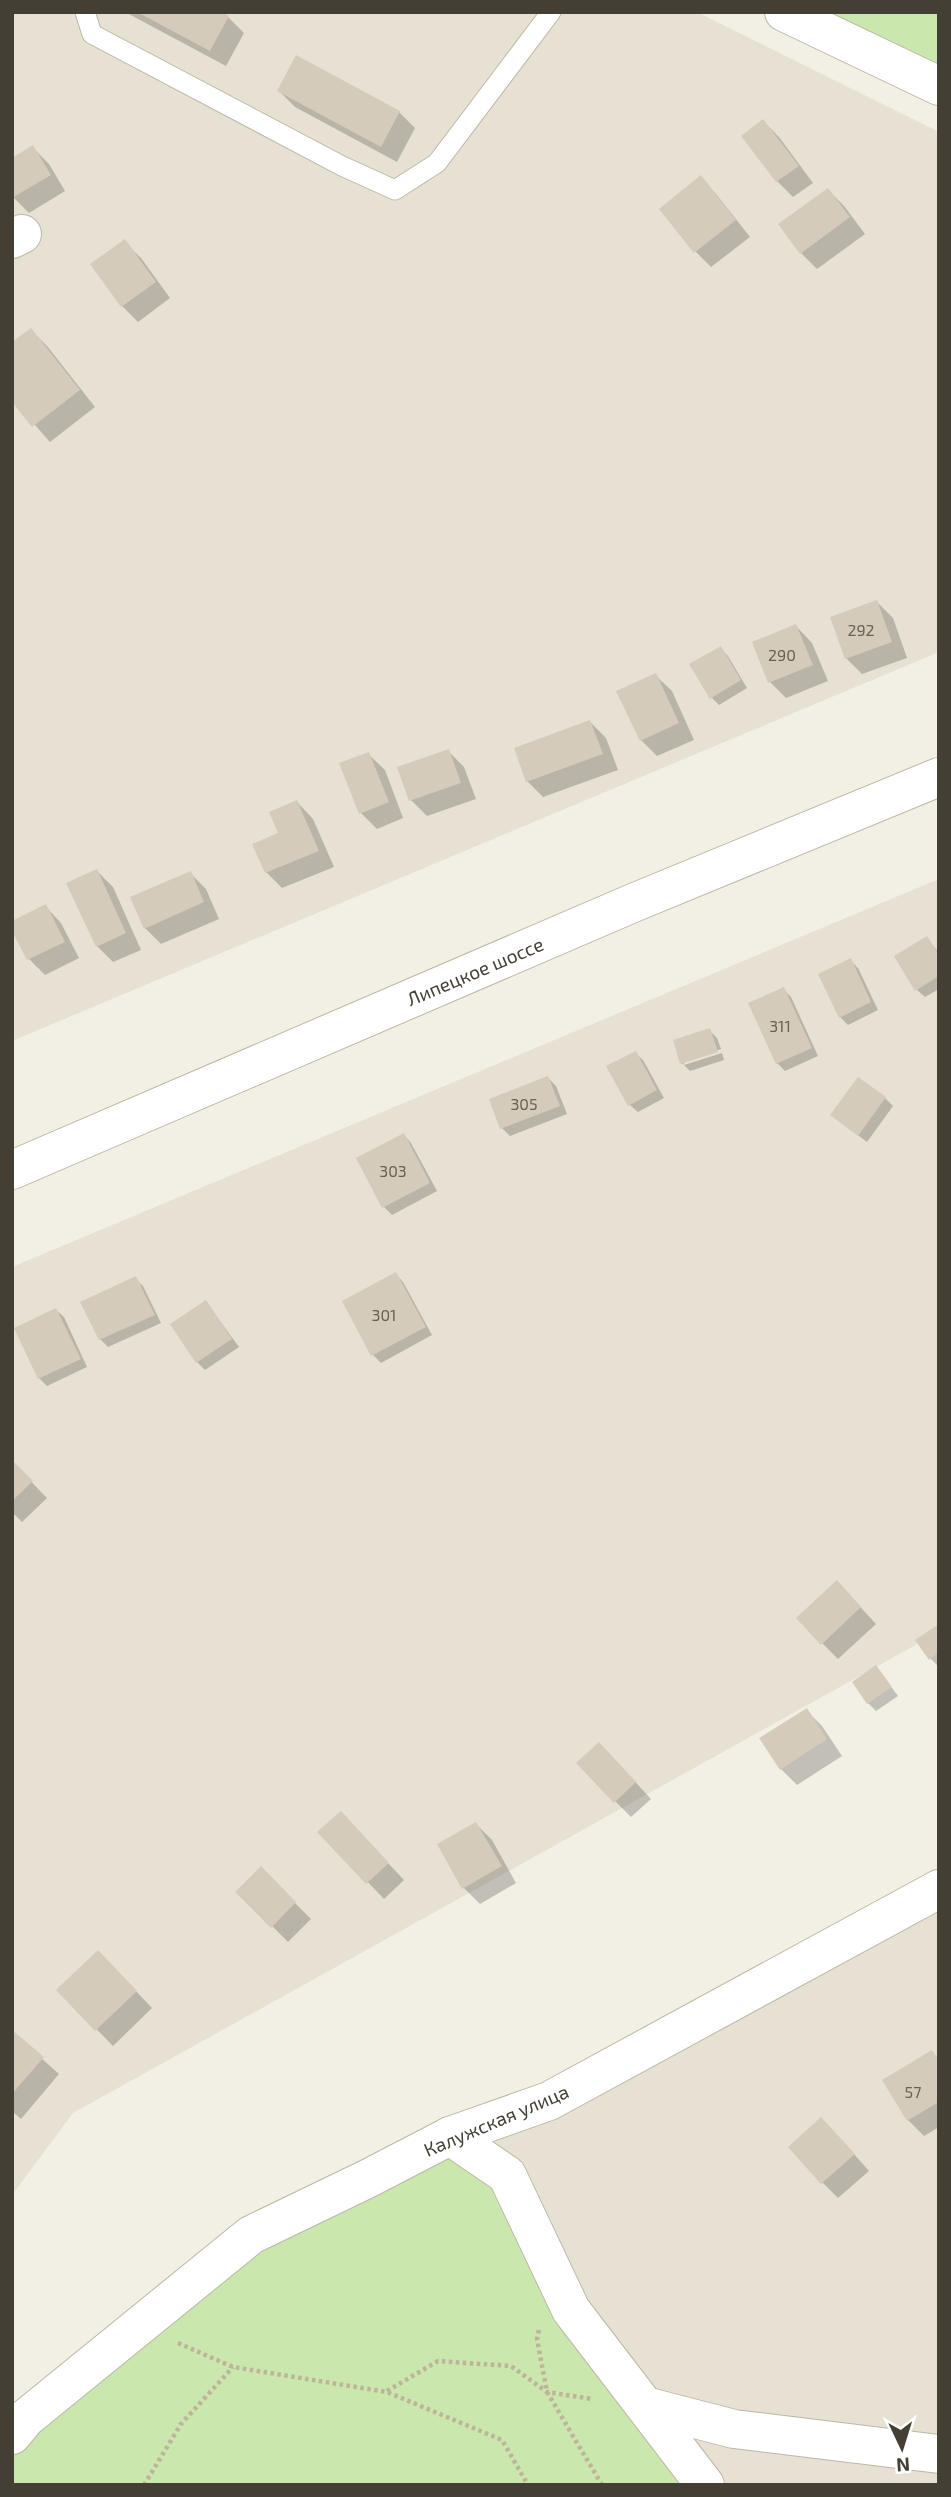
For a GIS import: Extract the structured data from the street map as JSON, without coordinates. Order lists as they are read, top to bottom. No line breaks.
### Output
{"streets":{"street":["Липецкое шоссе","Калужская улица"]},"house_numbers":["292","290","311","305","303","301","57"],"north":"bottom"}
